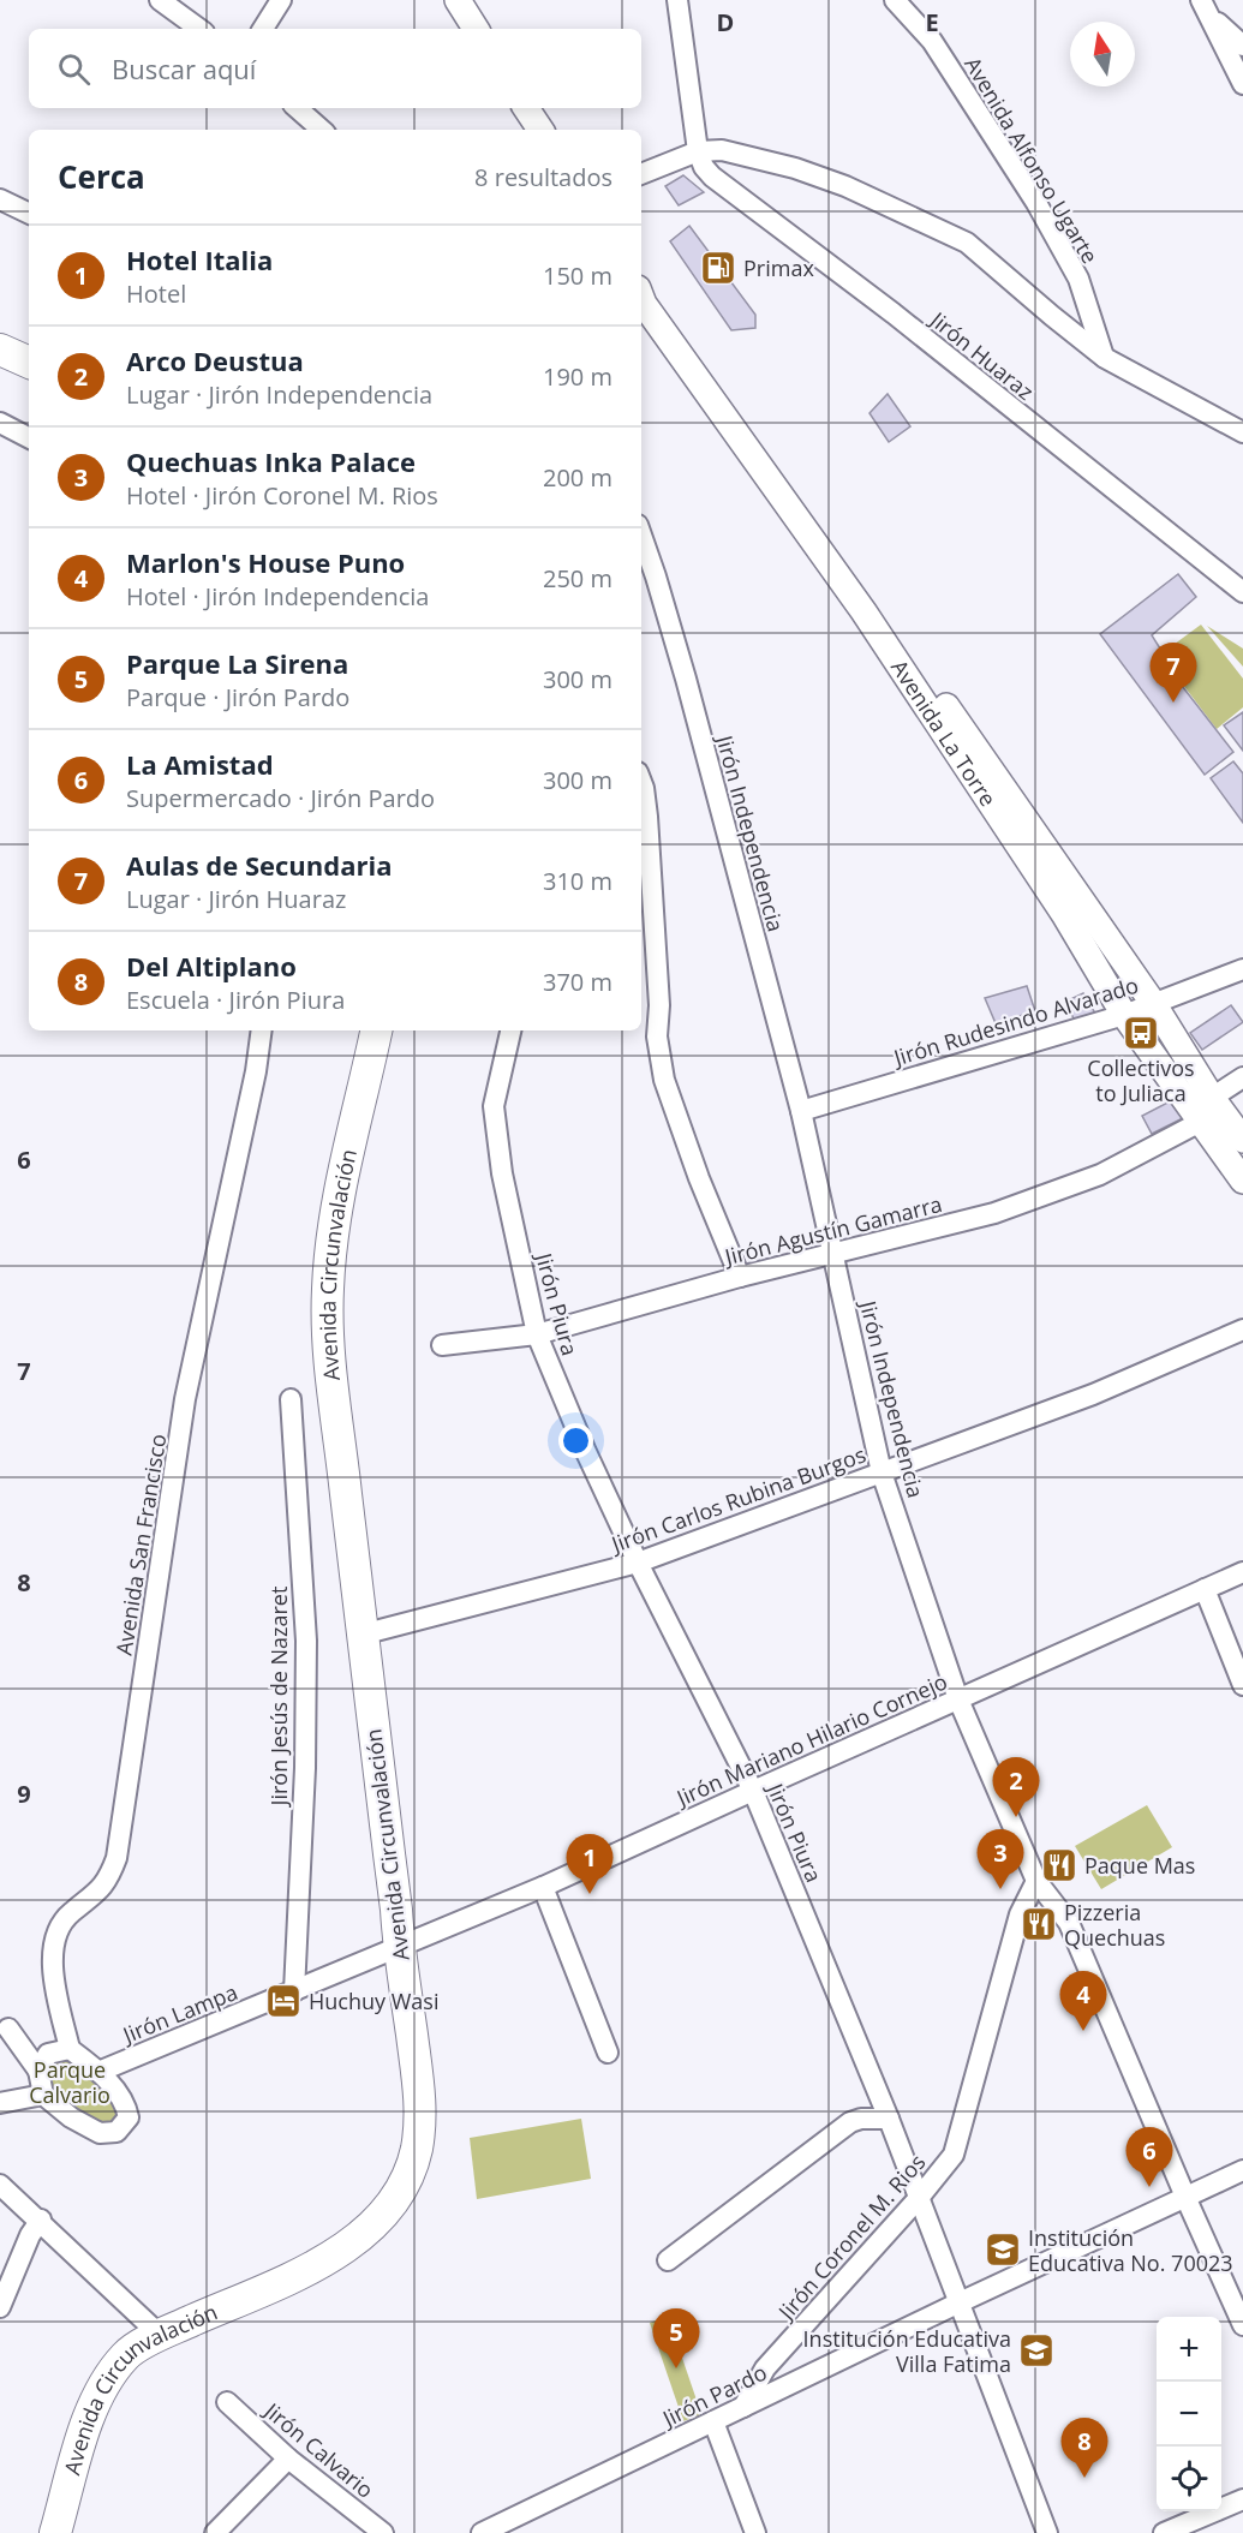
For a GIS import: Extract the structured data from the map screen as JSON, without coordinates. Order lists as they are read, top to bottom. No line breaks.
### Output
{"streets":{"highway":["Avenida Circunvalación"],"main road":["Avenida La Torre"],"street":["Avenida Alfonso Ugarte","Jirón Huaraz","Jirón Independencia","Jirón Rudesindo Alvarado","Jirón Agustín Gamarra","Jirón Piura","Jirón Carlos Rubina Burgos","Avenida San Francisco","Jirón Jesús de Nazaret","Jirón Mariano Hilario Cornejo","Jirón Lampa","Jirón Coronel M. Rios","Jirón Pardo","Jirón Calvario"]},"crossings":[["Avenida La Torre","Jirón Rudesindo Alvarado"],["Avenida La Torre","Jirón Agustín Gamarra"],["Jirón Independencia","Jirón Rudesindo Alvarado"],["Jirón Independencia","Jirón Agustín Gamarra"],["Jirón Independencia","Jirón Carlos Rubina Burgos"],["Jirón Independencia","Jirón Mariano Hilario Cornejo"],["Jirón Independencia","Jirón Coronel M. Rios"],["Jirón Independencia","Jirón Pardo"],["Jirón Agustín Gamarra","Jirón Piura"],["Avenida Circunvalación","Jirón Carlos Rubina Burgos"],["Avenida Circunvalación","Jirón Mariano Hilario Cornejo"],["Avenida Circunvalación","Jirón Lampa"],["Jirón Piura","Jirón Carlos Rubina Burgos"],["Jirón Piura","Jirón Mariano Hilario Cornejo"],["Jirón Piura","Jirón Coronel M. Rios"],["Jirón Piura","Jirón Pardo"],["Jirón Jesús de Nazaret","Jirón Lampa"],["Jirón Mariano Hilario Cornejo","Jirón Lampa"],["Jirón Coronel M. Rios","Jirón Pardo"]],"parks":["Parque Calvario"],"places":{"fuel station":["Primax"],"bus stop":["Collectivos to Juliaca"],"restaurant":["Paque Mas","Pizzeria Quechuas"],"hotel":["Huchuy Wasi"],"school or university":["Institución Educativa No. 70023","Institución Educativa Villa Fatima"]},"north":"top","page":{"search":"Buscar aquí","heading":["Cerca","8 resultados"],"list":[{"mark":"1","name":"Hotel Italia","note":"Hotel","value":"150 m"},{"mark":"2","name":"Arco Deustua","note":"Lugar · Jirón Independencia","value":"190 m"},{"mark":"3","name":"Quechuas Inka Palace","note":"Hotel · Jirón Coronel M. Rios","value":"200 m"},{"mark":"4","name":"Marlon's House Puno","note":"Hotel · Jirón Independencia","value":"250 m"},{"mark":"5","name":"Parque La Sirena","note":"Parque · Jirón Pardo","value":"300 m"},{"mark":"6","name":"La Amistad","note":"Supermercado · Jirón Pardo","value":"300 m"},{"mark":"7","name":"Aulas de Secundaria","note":"Lugar · Jirón Huaraz","value":"310 m"},{"mark":"8","name":"Del Altiplano","note":"Escuela · Jirón Piura","value":"370 m"}],"pins":["7","2","3","1","4","6","5","8"],"map_buttons":["+","−"]},"grid":{"columns":["D","E"],"rows":["6","7","8","9"]}}
